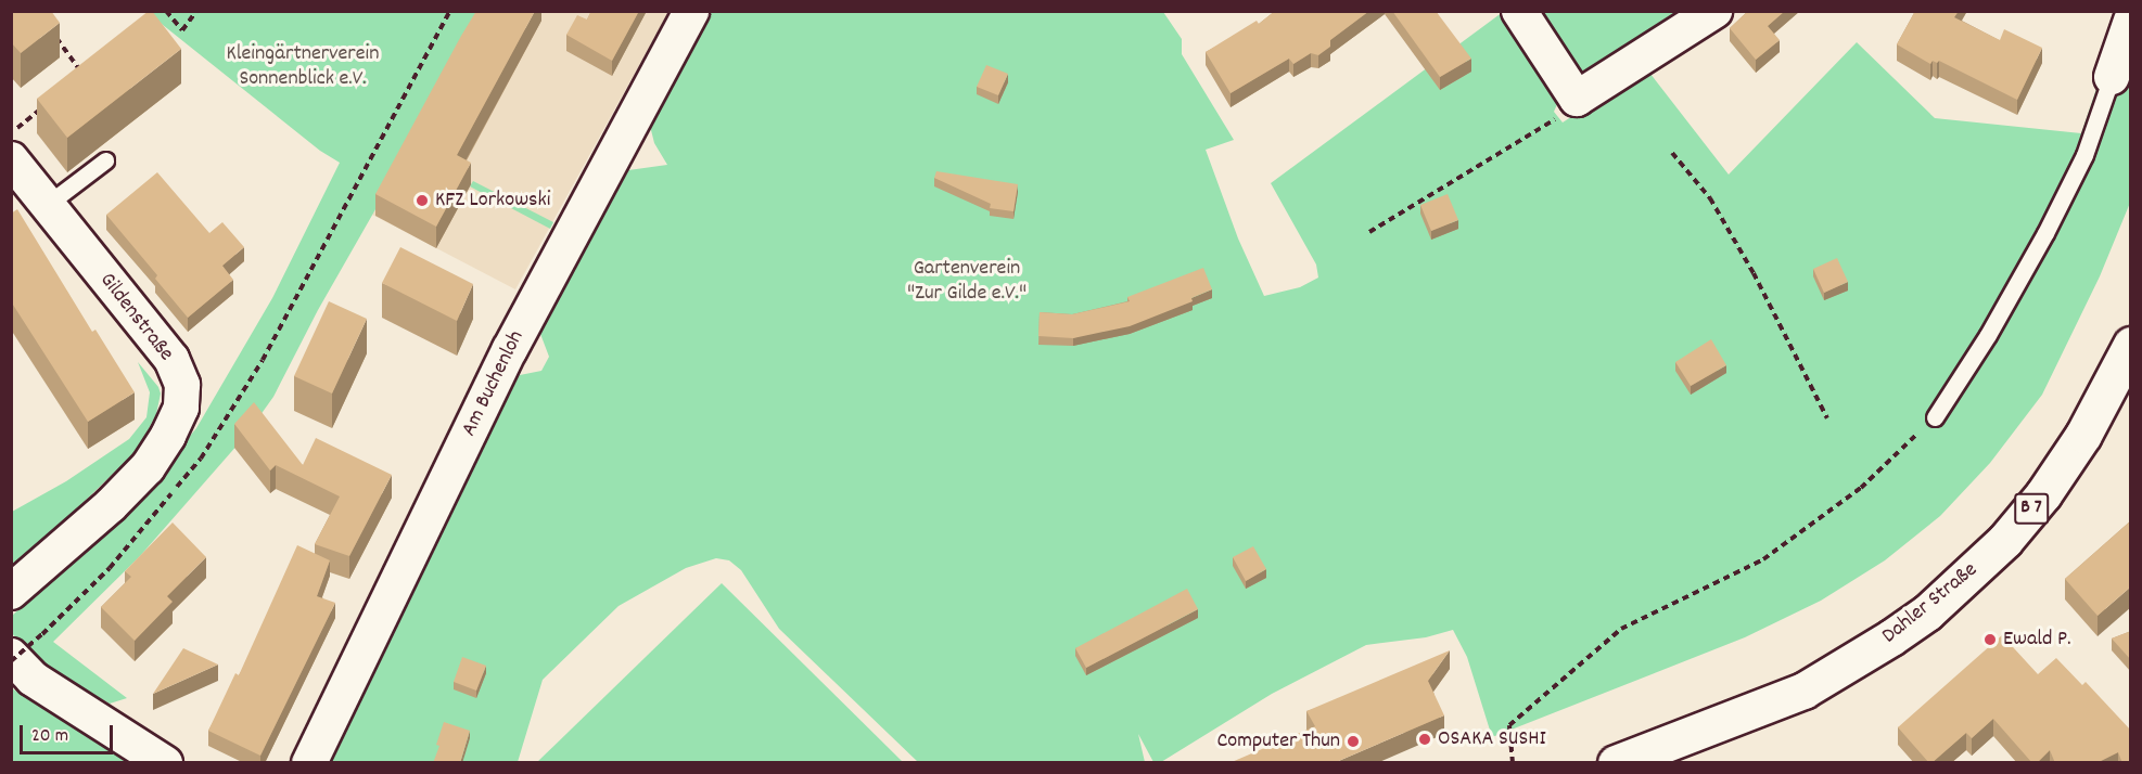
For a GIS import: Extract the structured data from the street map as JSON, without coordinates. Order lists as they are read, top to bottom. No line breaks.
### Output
{"streets":{"main road":["B 7","Dahler Straße"],"street":["Gildenstraße","Am Buchenloh"]},"parks":["Kleingärtnerverein Sonnenblick e.V.","Gartenverein \"Zur Gilde e.V.\""],"places":["KFZ Lorkowski","Ewald P.","OSAKA SUSHI","Computer Thun"],"scale_bar":"20 m"}
